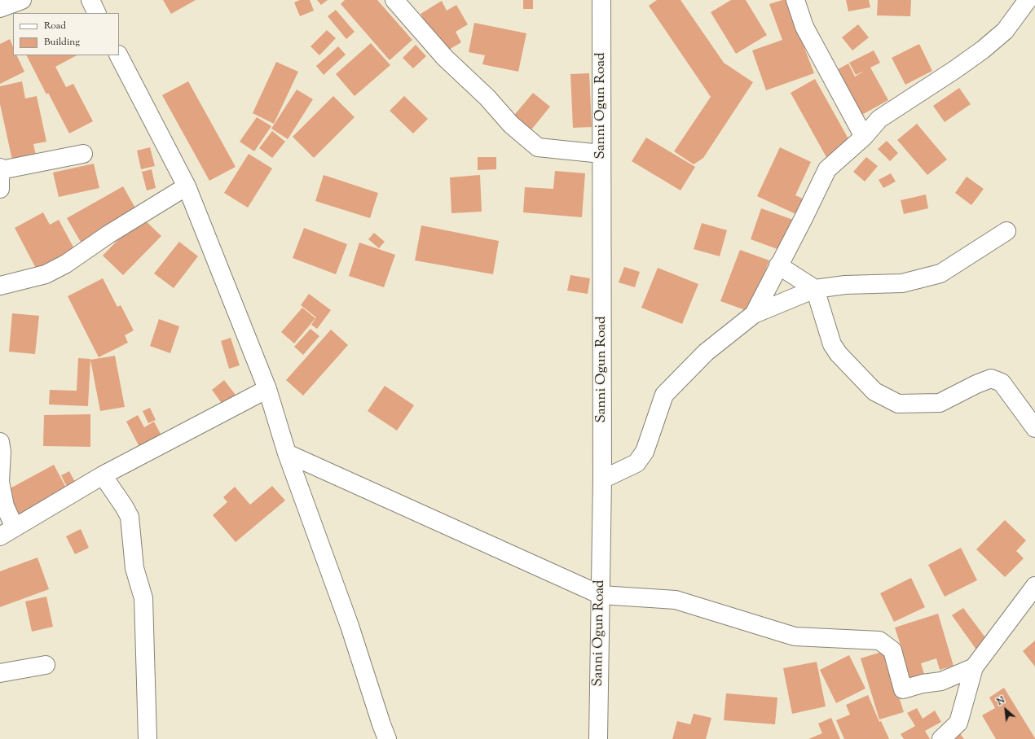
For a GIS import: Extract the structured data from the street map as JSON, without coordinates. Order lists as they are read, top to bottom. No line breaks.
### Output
{"streets":{"street":["Sanni Ogun Road"]},"legend":["Road","Building"],"north":"top left"}
